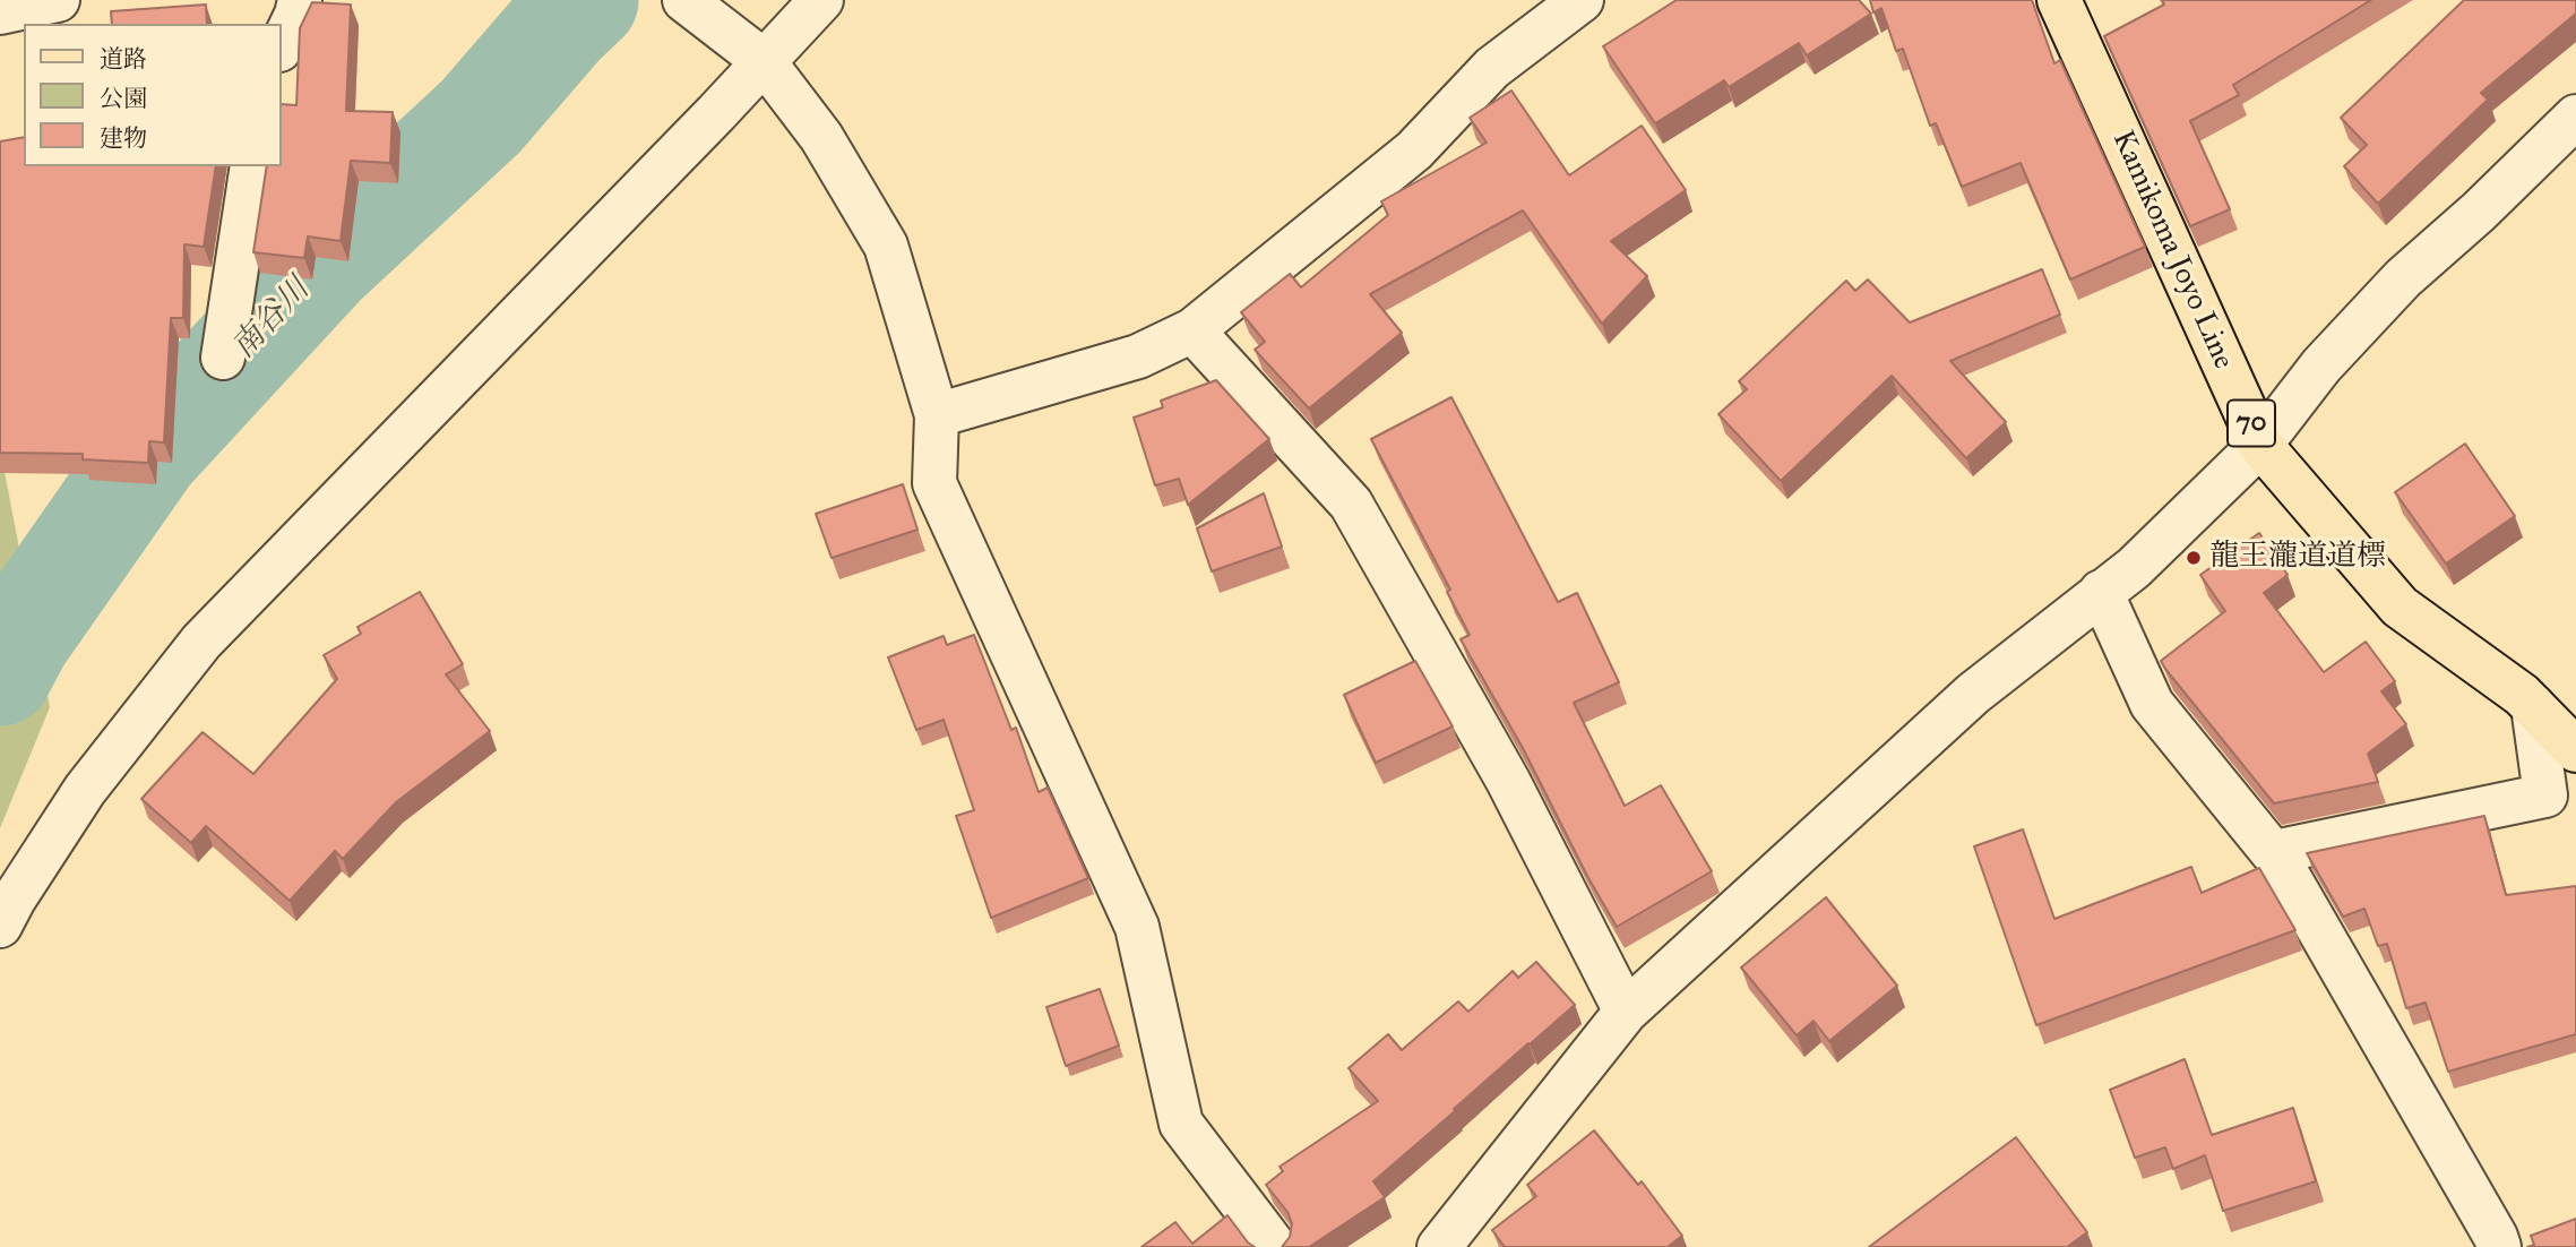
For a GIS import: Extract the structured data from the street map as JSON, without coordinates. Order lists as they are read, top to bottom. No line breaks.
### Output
{"streets":{"main road":["Kamikoma Joyo Line","70"]},"water":["南谷川"],"places":["龍王瀧道道標"],"legend":["道路","公園","建物"]}
